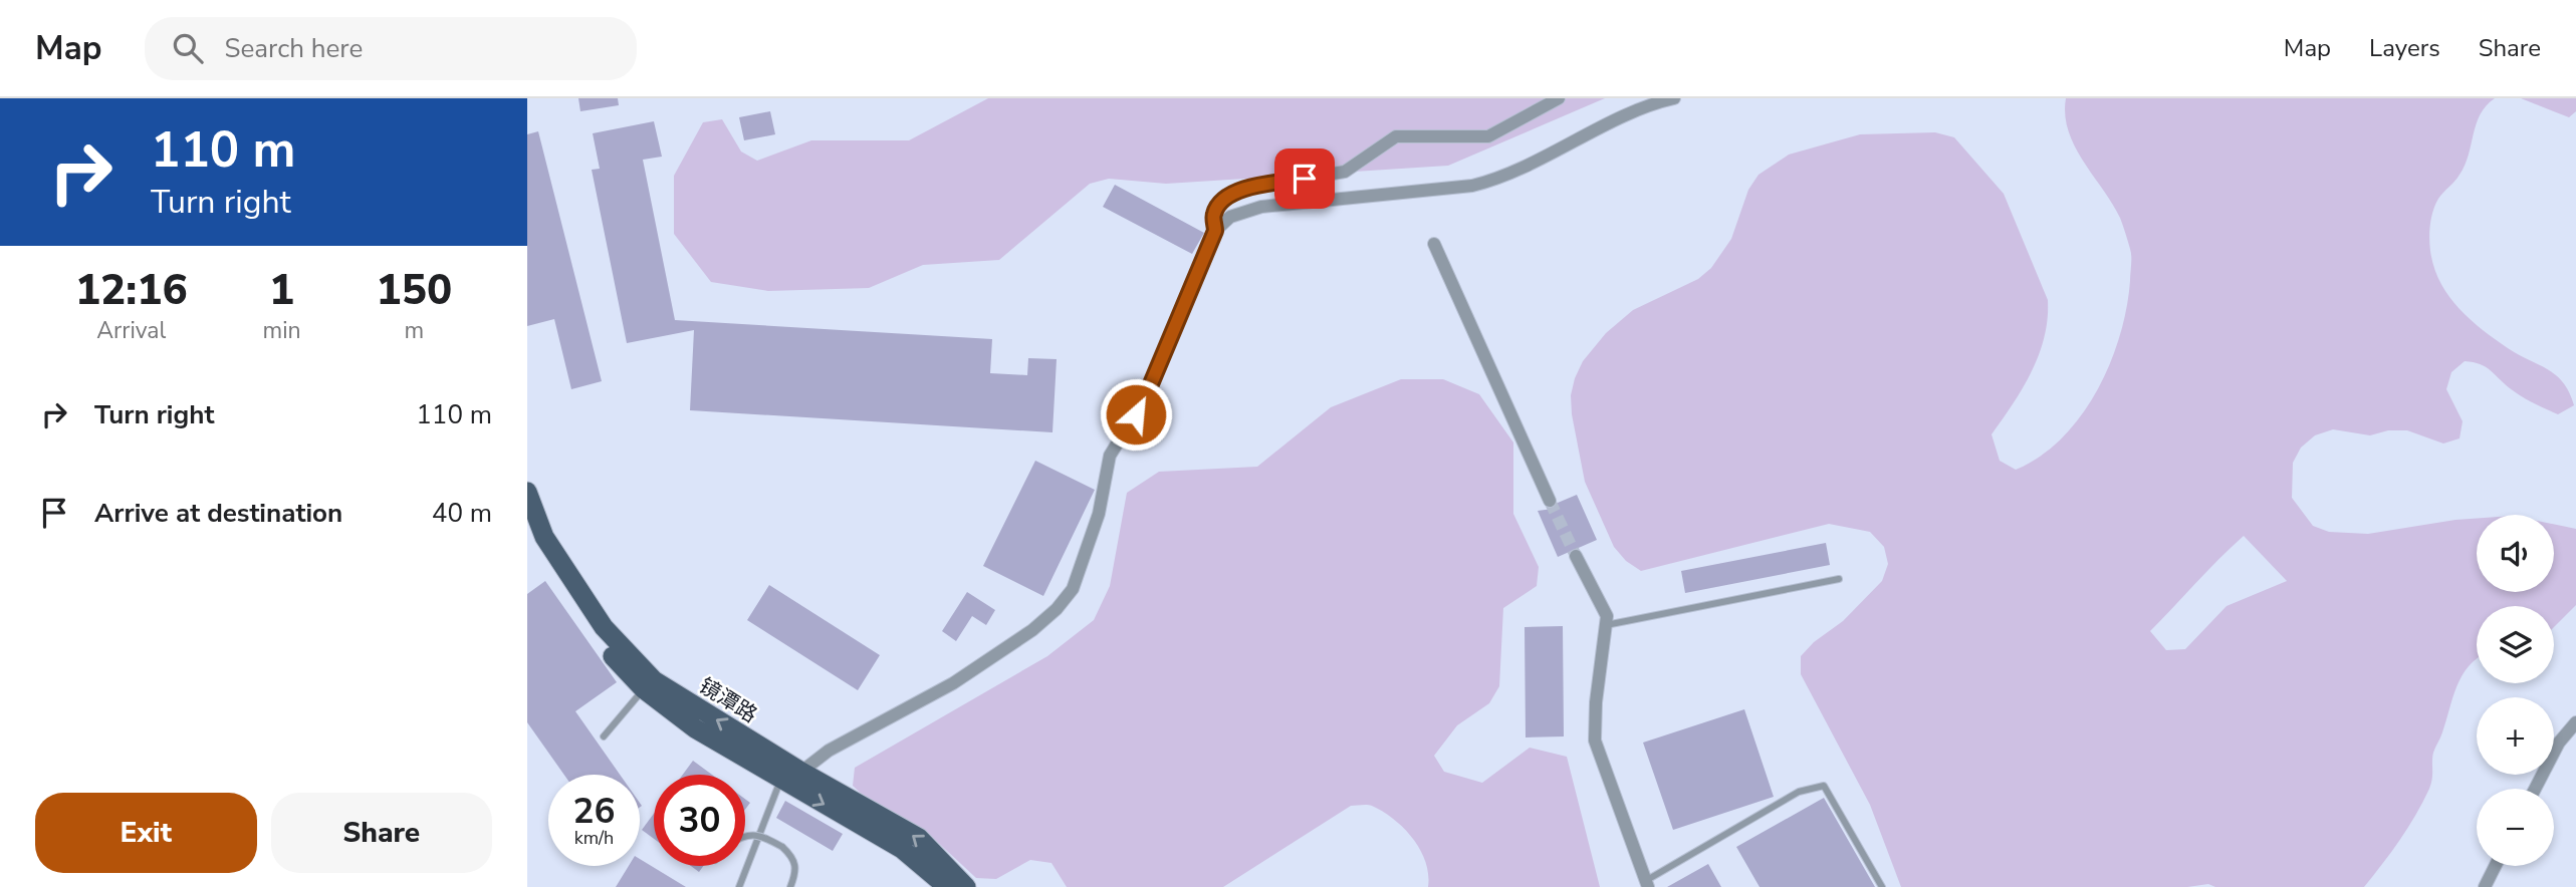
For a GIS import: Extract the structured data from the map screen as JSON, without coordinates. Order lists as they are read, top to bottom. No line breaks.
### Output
{"streets":{"main road":["镜潭路"]},"page":{"header":"Map","search":"Search here","nav":["Map","Layers","Share"],"turn":["110 m","Turn right"],"eta":["12:16","Arrival","1","min","150","m"],"list":[{"name":"Turn right","value":"110 m"},{"name":"Arrive at destination","value":"40 m"}],"map_buttons":["+","−"],"speed":"26 km/h","limit":"30","buttons":["Exit","Share"]}}
